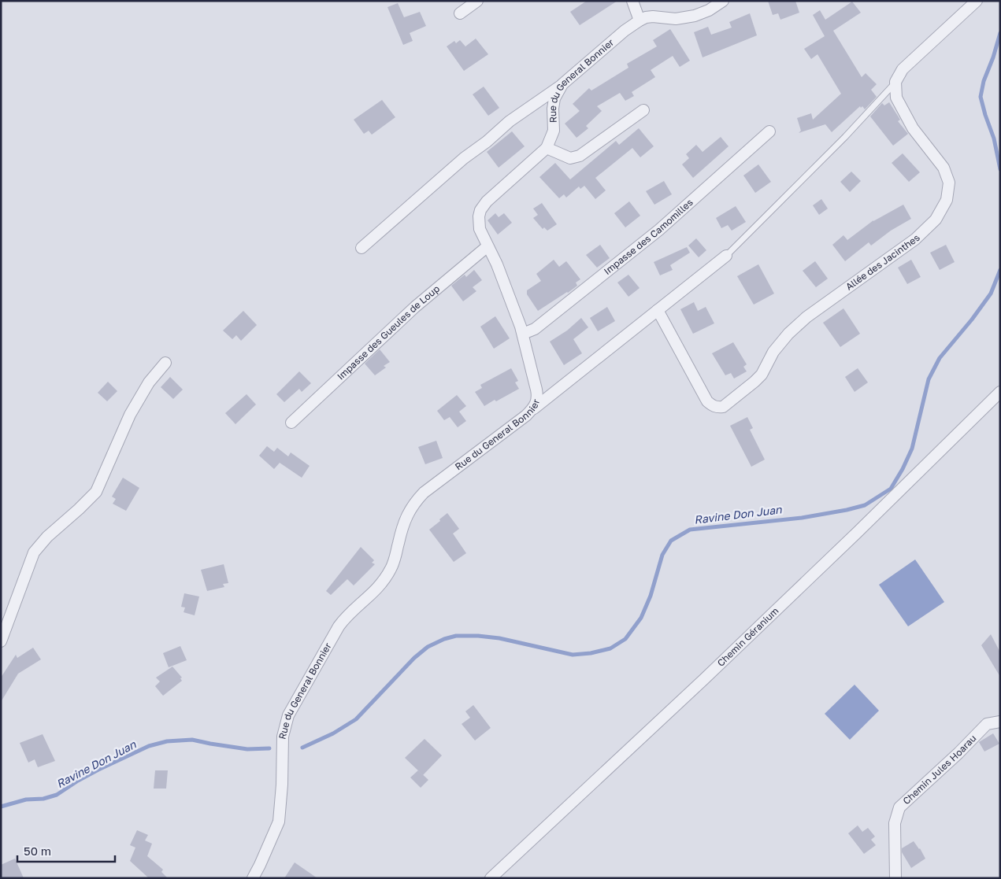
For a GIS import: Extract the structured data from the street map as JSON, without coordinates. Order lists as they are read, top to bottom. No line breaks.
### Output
{"streets":{"street":["Rue du General Bonnier","Impasse des Camomilles","Allée des Jacinthes","Impasse des Gueules de Loup","Chemin Géranium","Chemin Jules Hoarau"]},"crossings":[["Rue du General Bonnier","Impasse des Camomilles"],["Rue du General Bonnier","Impasse des Gueules de Loup"]],"water":["Ravine Don Juan"],"scale_bar":"50 m"}
